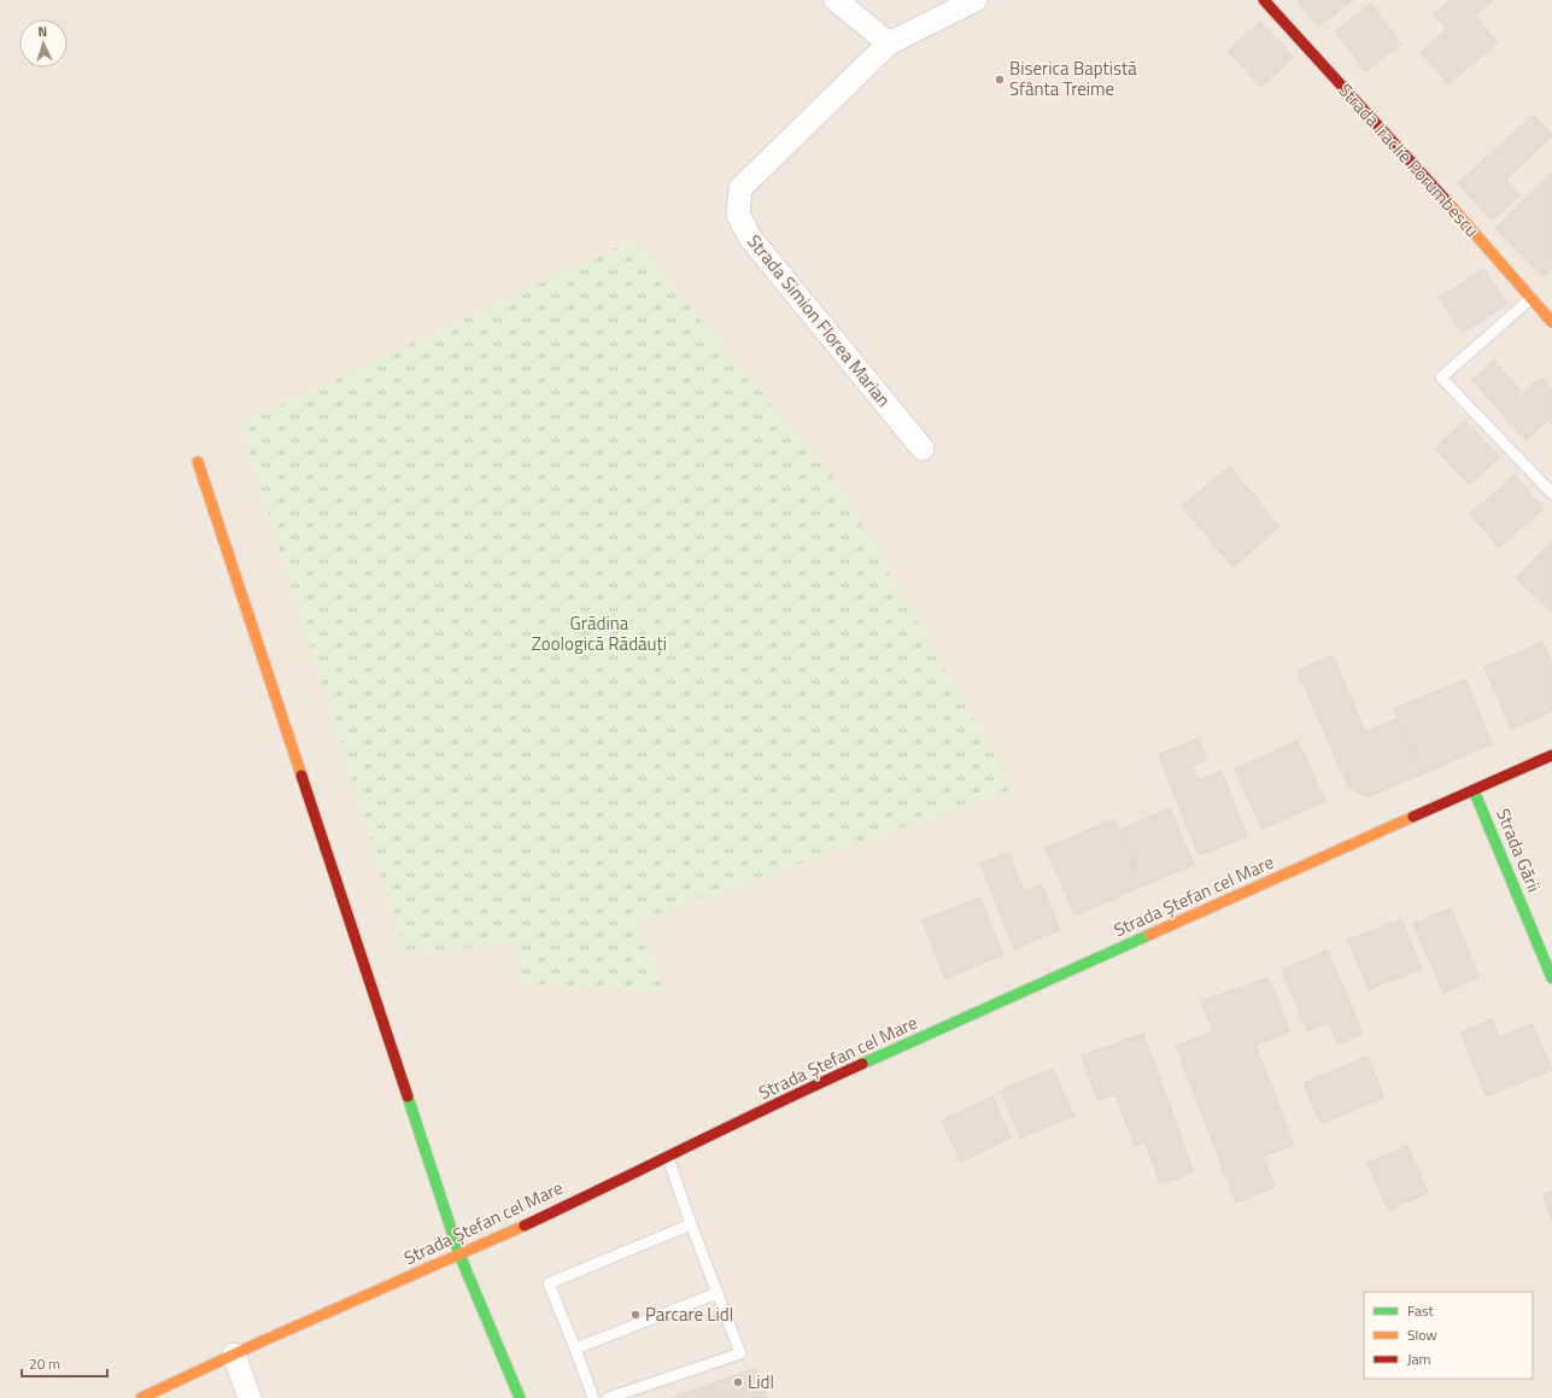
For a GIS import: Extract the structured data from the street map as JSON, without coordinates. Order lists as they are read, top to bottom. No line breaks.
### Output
{"streets":{"main road":["Strada Iraclie Porumbescu","Strada Gării","Strada Ștefan cel Mare"],"street":["Strada Simion Florea Marian"]},"crossings":[["Strada Gării","Strada Ștefan cel Mare"]],"parks":["Grădina Zoologică Rădăuți"],"places":["Biserica Baptistă Sfânta Treime","Parcare Lidl","Lidl"],"legend":["Fast","Slow","Jam"],"scale_bar":"20 m","north":"top"}
